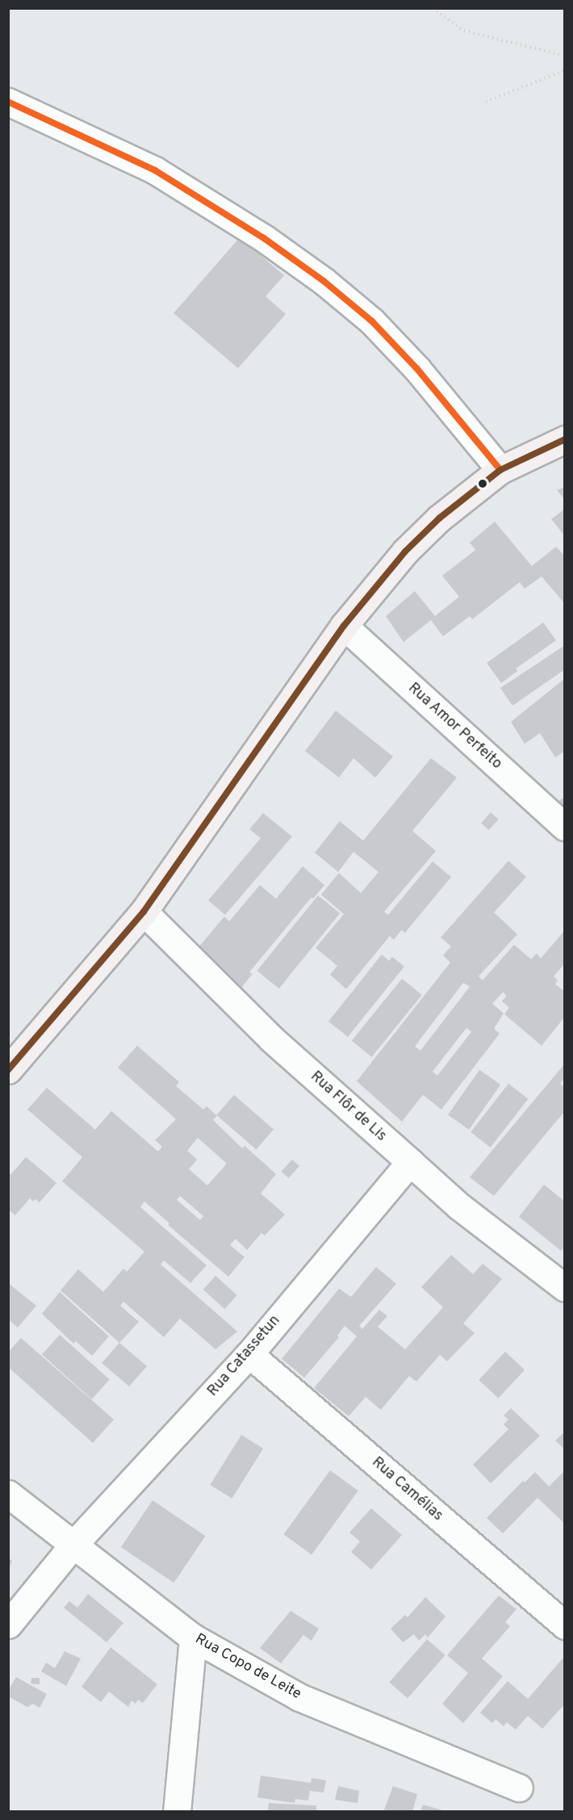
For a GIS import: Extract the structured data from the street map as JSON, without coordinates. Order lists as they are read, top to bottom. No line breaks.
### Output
{"streets":{"street":["Rua Amor Perfeito","Rua Flôr de Lis","Rua Catassetun","Rua Camélias","Rua Copo de Leite"]},"crossings":[["Rua Flôr de Lis","Rua Catassetun"],["Rua Catassetun","Rua Camélias"],["Rua Catassetun","Rua Copo de Leite"]]}
